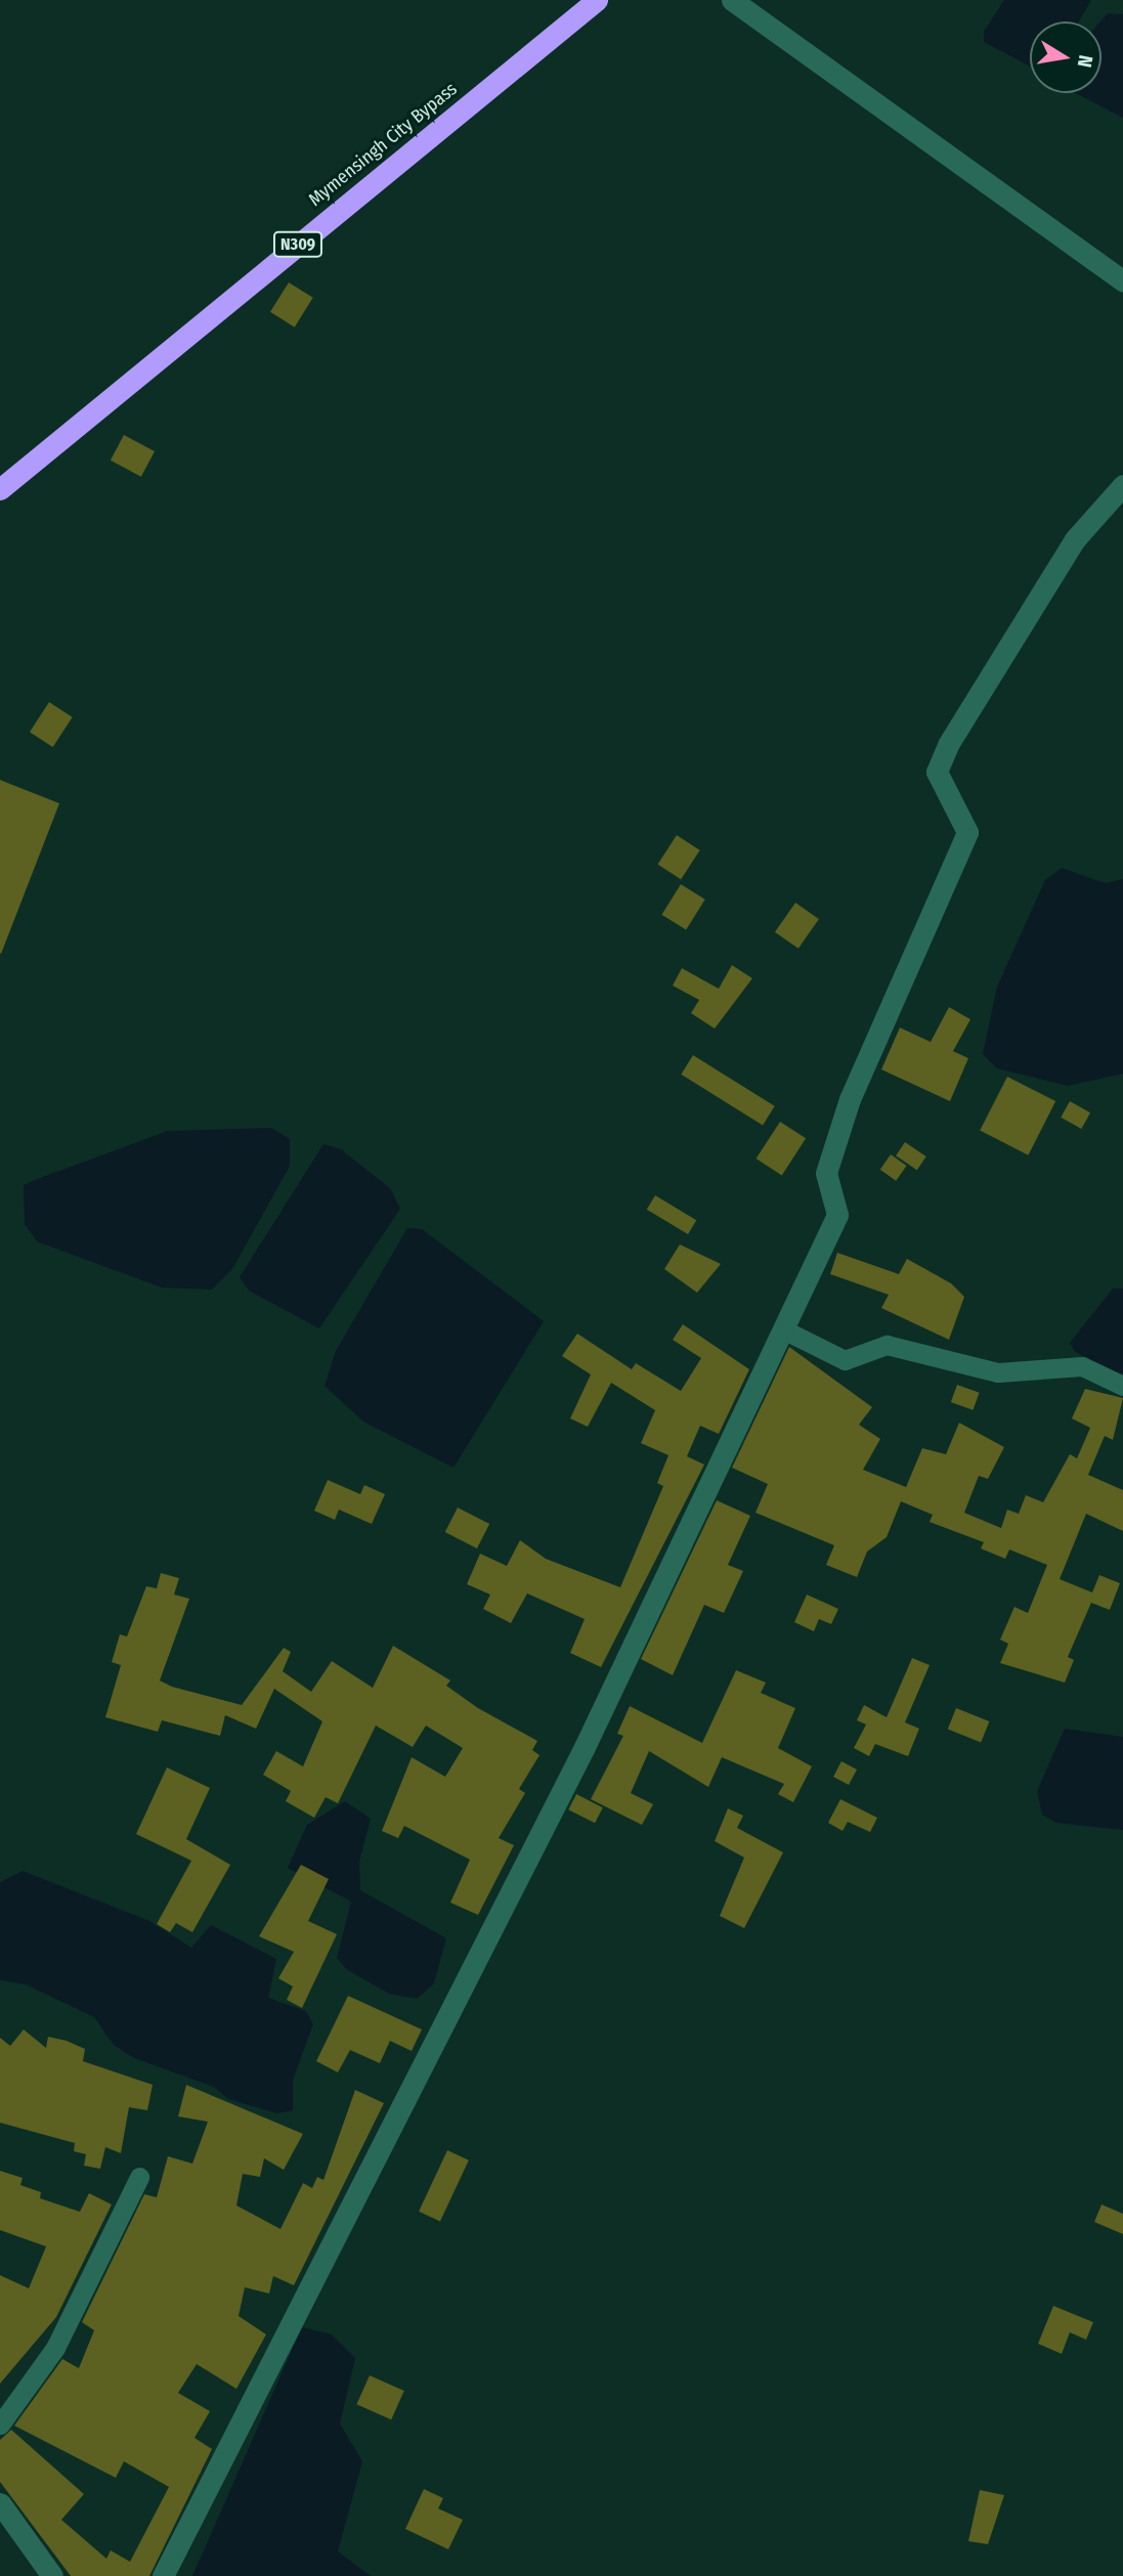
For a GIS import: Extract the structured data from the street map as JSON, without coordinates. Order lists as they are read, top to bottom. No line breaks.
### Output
{"streets":{"highway":["Mymensingh City Bypass","N309"]},"north":"right"}
